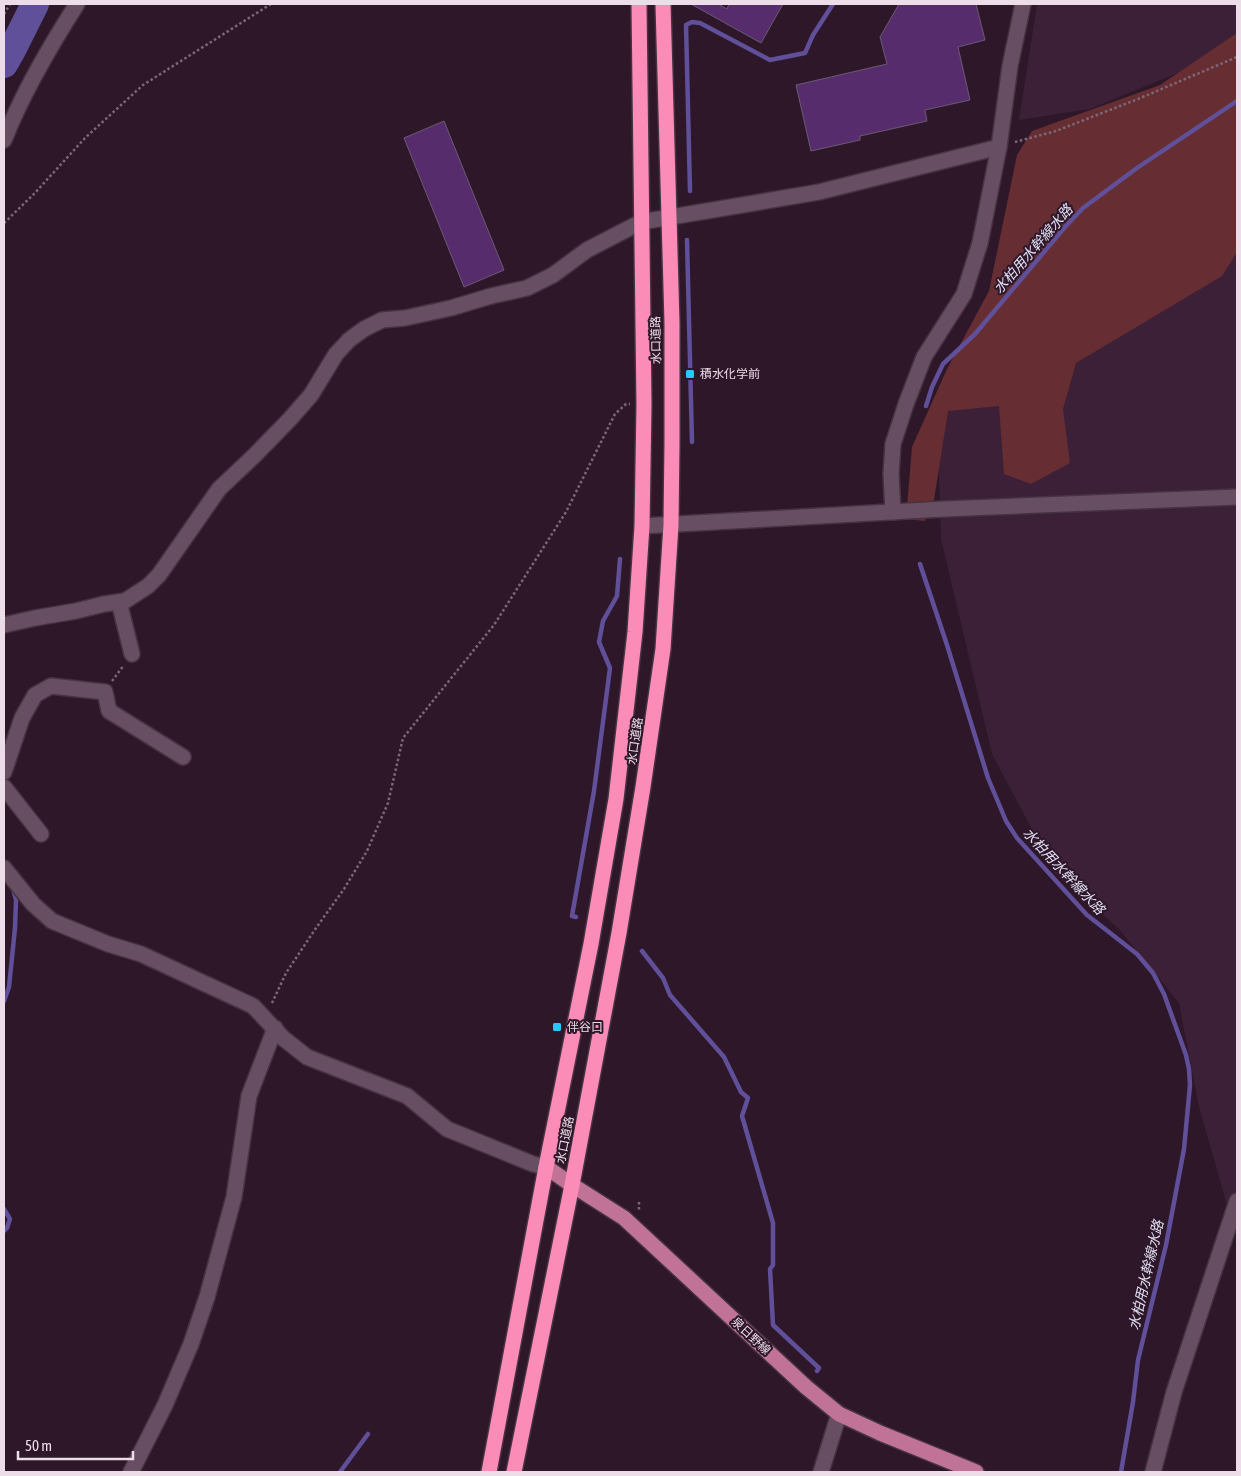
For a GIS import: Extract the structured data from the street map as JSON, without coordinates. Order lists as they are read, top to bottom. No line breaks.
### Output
{"streets":{"highway":["水口道路"],"main road":["泉日野線"]},"crossings":[["水口道路","泉日野線"]],"water":["水柏用水幹線水路"],"places":{"transit":["積水化学前","伴谷口"]},"scale_bar":"50 m"}
